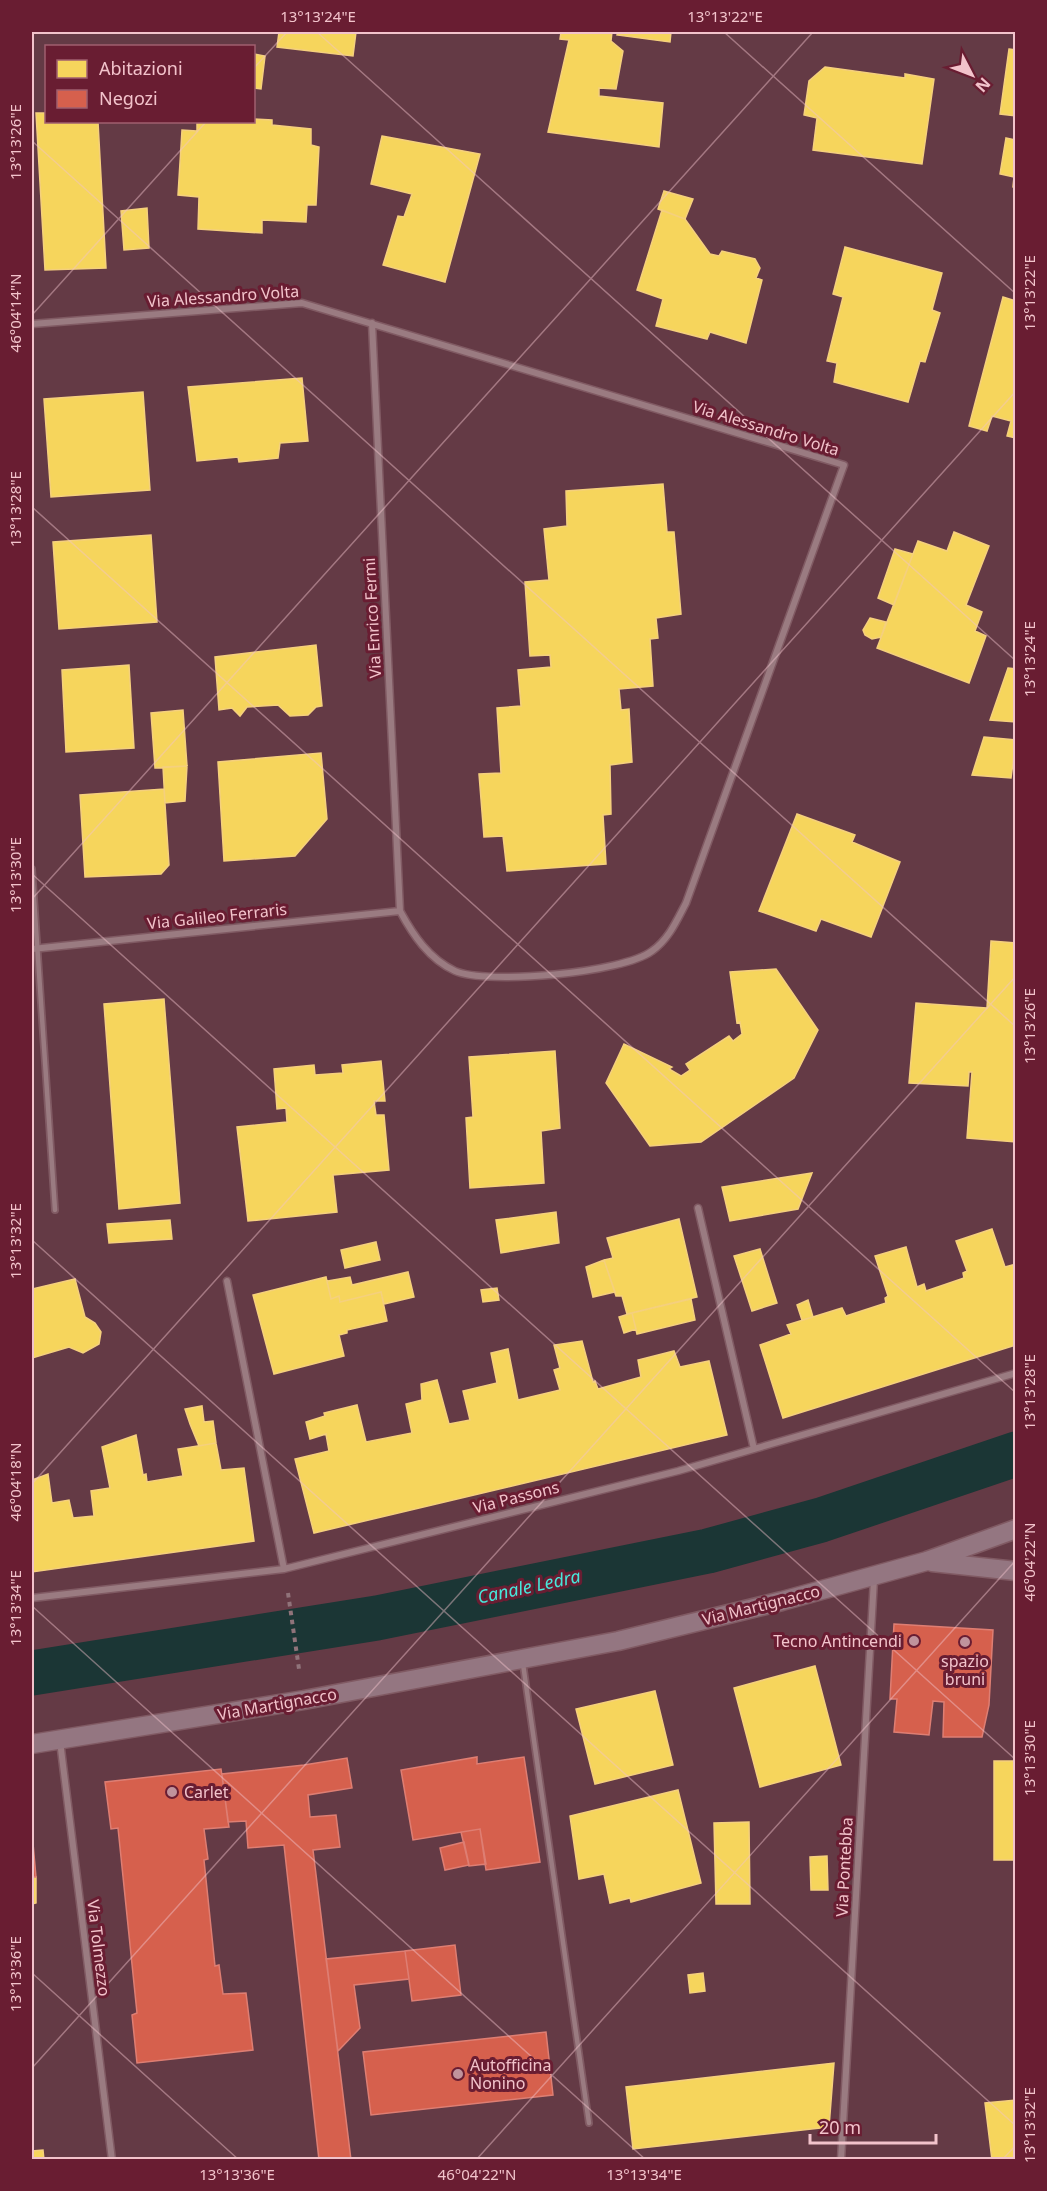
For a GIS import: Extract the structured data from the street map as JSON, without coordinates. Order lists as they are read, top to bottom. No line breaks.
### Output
{"streets":{"main road":["Via Martignacco"],"street":["Via Alessandro Volta","Via Enrico Fermi","Via Galileo Ferraris","Via Passons","Via Pontebba","Via Tolmezzo"]},"crossings":[["Via Alessandro Volta","Via Enrico Fermi"],["Via Alessandro Volta","Via Galileo Ferraris"],["Via Enrico Fermi","Via Galileo Ferraris"],["Via Martignacco","Via Pontebba"],["Via Martignacco","Via Tolmezzo"]],"water":["Canale Ledra"],"places":["Tecno Antincendi","spazio bruni","Carlet","Autofficina Nonino"],"legend":["Abitazioni","Negozi"],"scale_bar":"20 m","north":"bottom right","coordinates":["13°13'24\"E","13°13'22\"E","13°13'26\"E","46°04'14\"N","13°13'28\"E","13°13'30\"E","13°13'32\"E","46°04'18\"N","46°04'22\"N","13°13'34\"E","13°13'36\"E"]}
